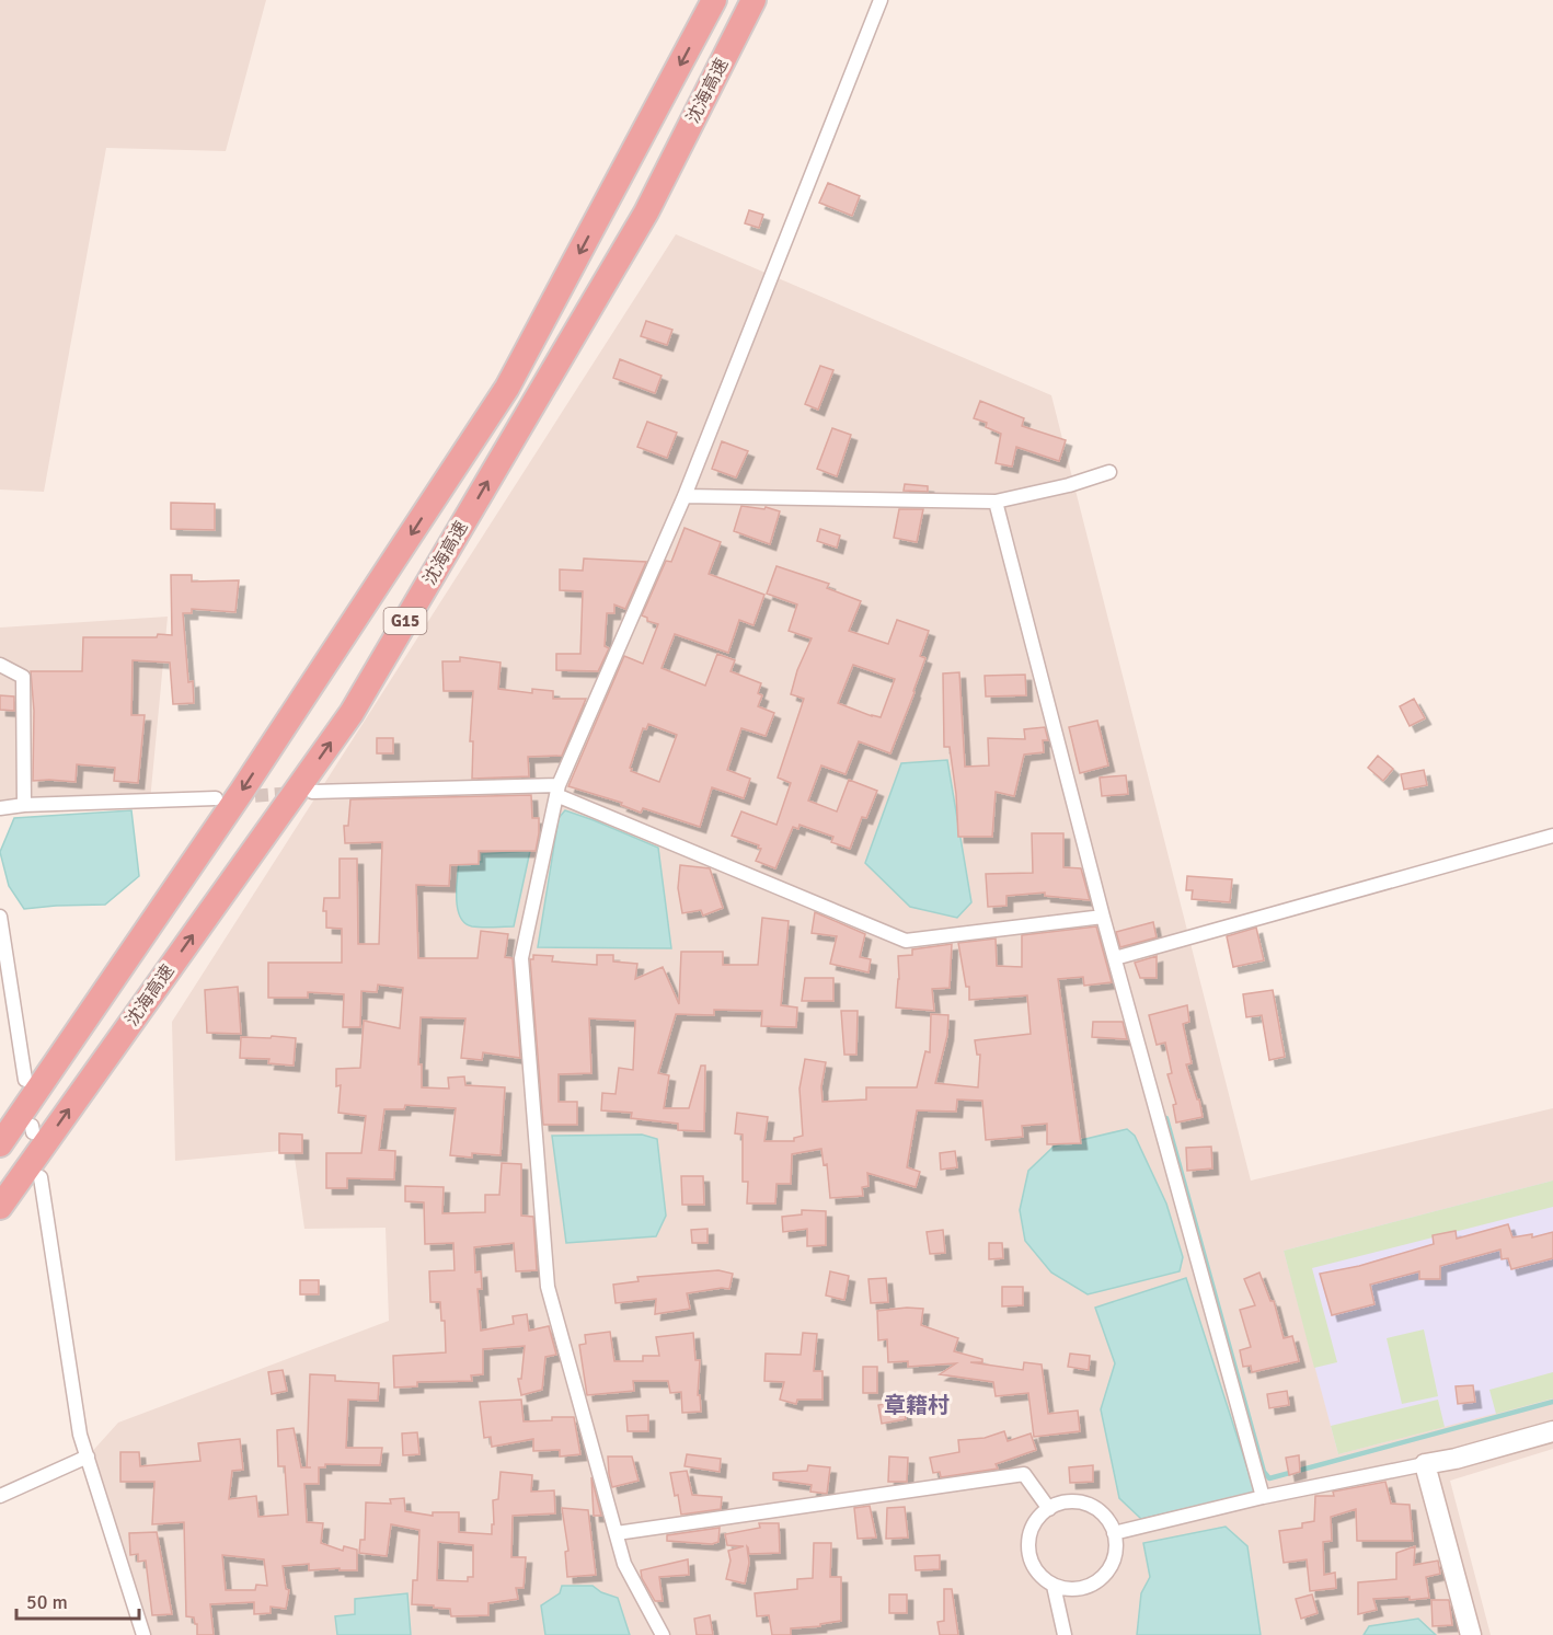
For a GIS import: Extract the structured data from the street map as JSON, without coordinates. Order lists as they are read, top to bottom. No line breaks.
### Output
{"streets":{"highway":["沈海高速","G15"]},"districts":["章籍村"],"scale_bar":"50 m"}
